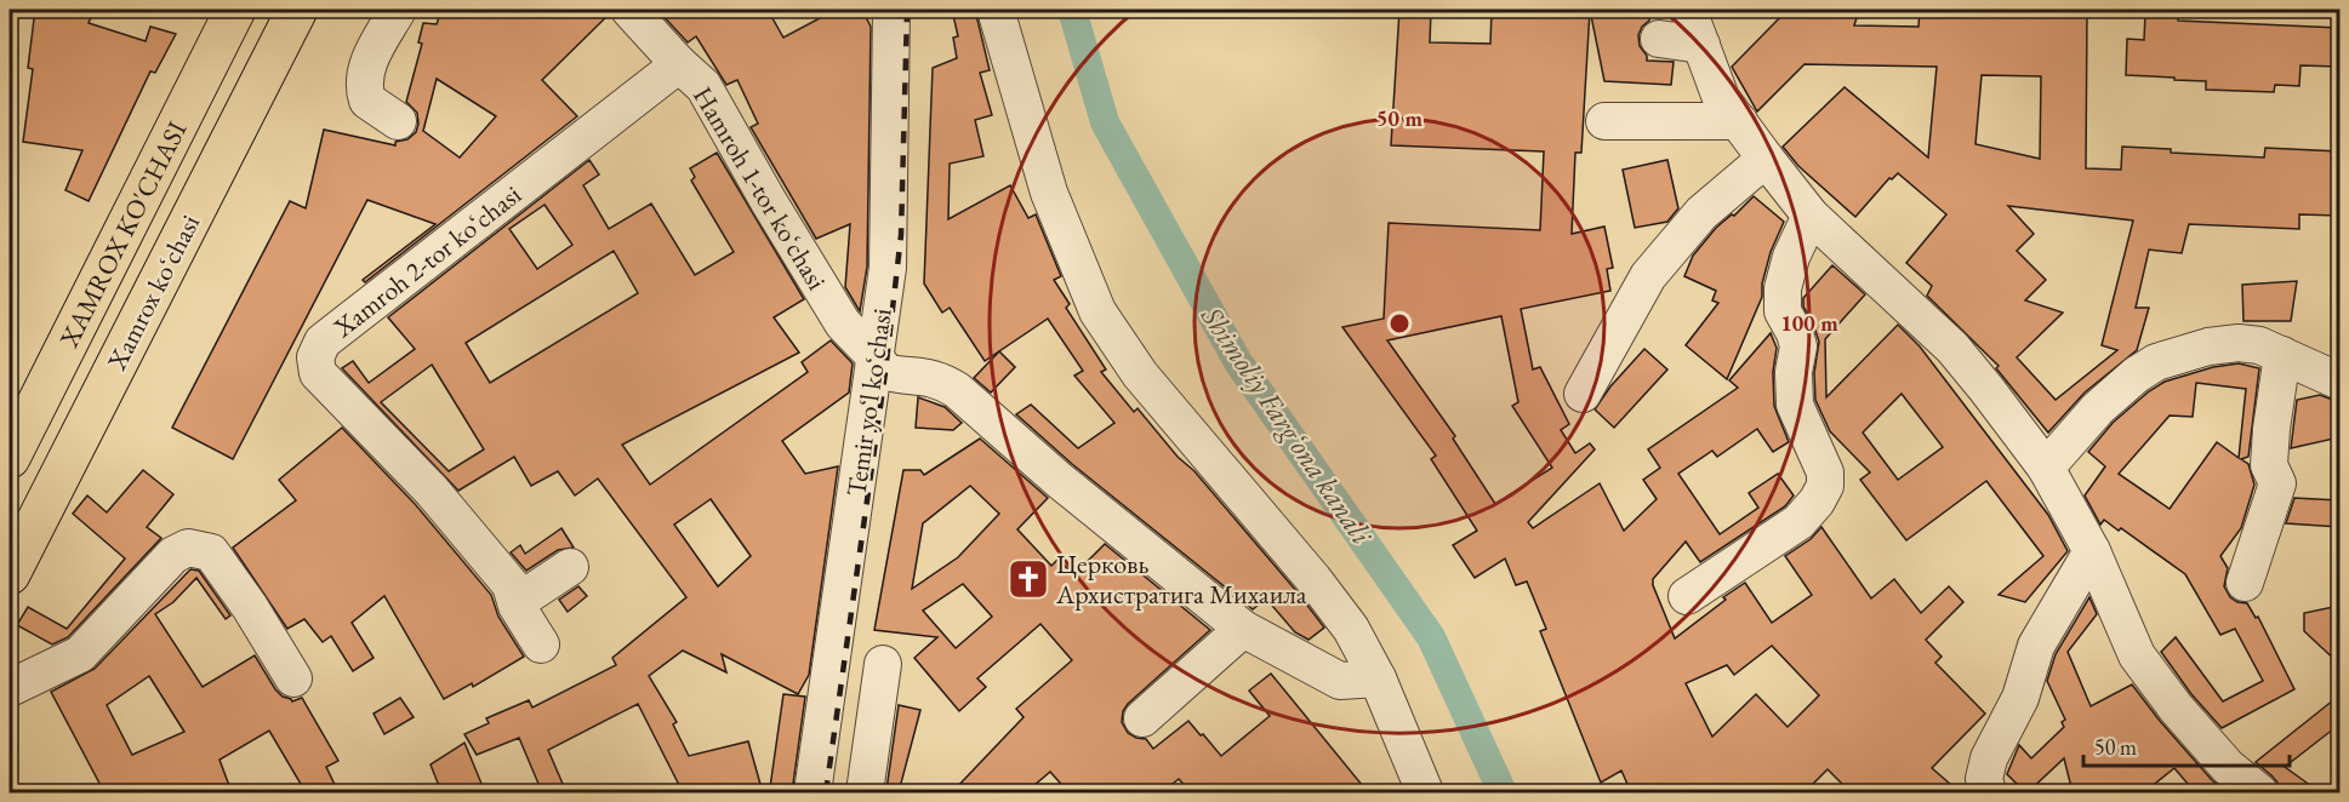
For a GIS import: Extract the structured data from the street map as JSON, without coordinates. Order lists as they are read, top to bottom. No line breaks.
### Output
{"streets":{"main road":["XAMROX KO'CHASI","Xamrox koʻchasi"],"street":["Hamroh 1-tor koʻchasi","Xamroh 2-tor koʻchasi","Temir yoʻl koʻchasi"]},"crossings":[["Hamroh 1-tor koʻchasi","Xamroh 2-tor koʻchasi"],["Hamroh 1-tor koʻchasi","Temir yoʻl koʻchasi"]],"water":["Shimoliy Fargʻona kanali"],"places":{"church":["Церковь Архистратига Михаила"]},"scale_bar":"50 m","rings":["50 m","100 m"]}
